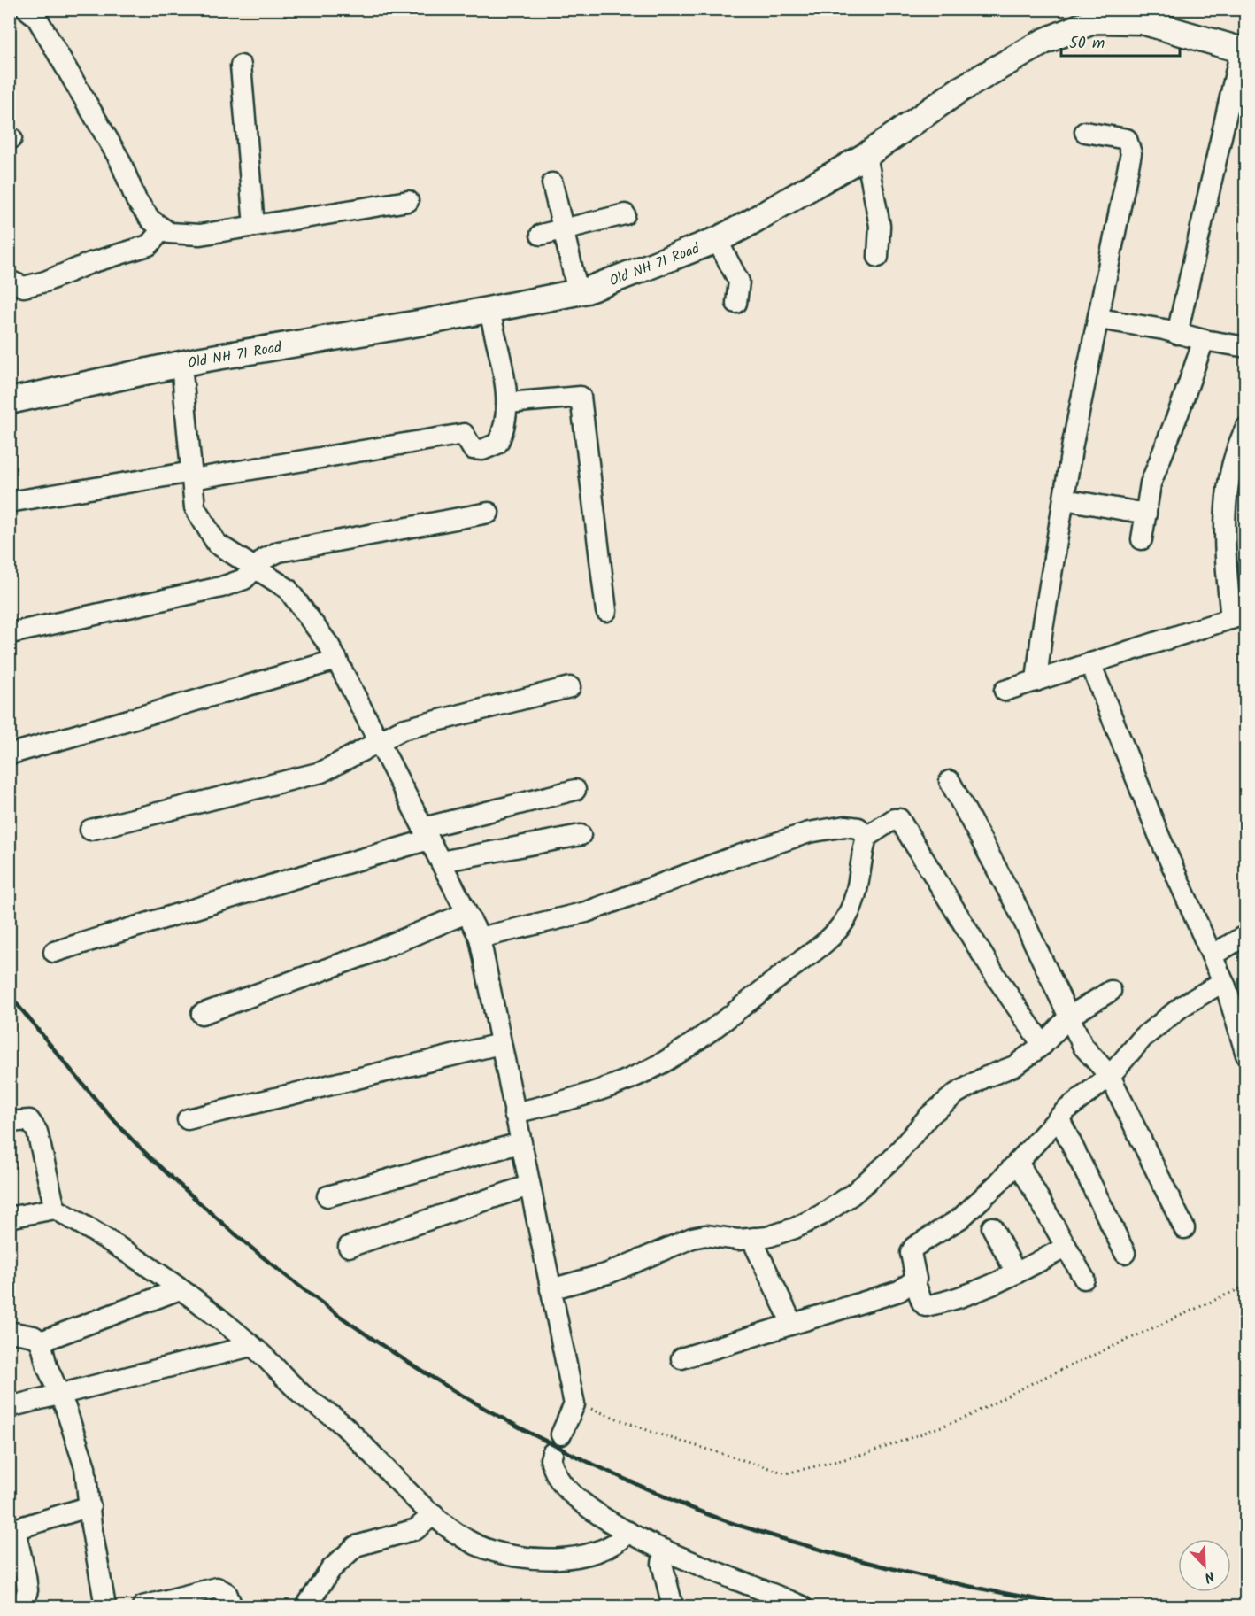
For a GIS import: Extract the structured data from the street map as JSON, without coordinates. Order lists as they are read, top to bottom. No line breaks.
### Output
{"streets":{"main road":["Old NH 71 Road"]},"scale_bar":"50 m","north":"bottom right"}
